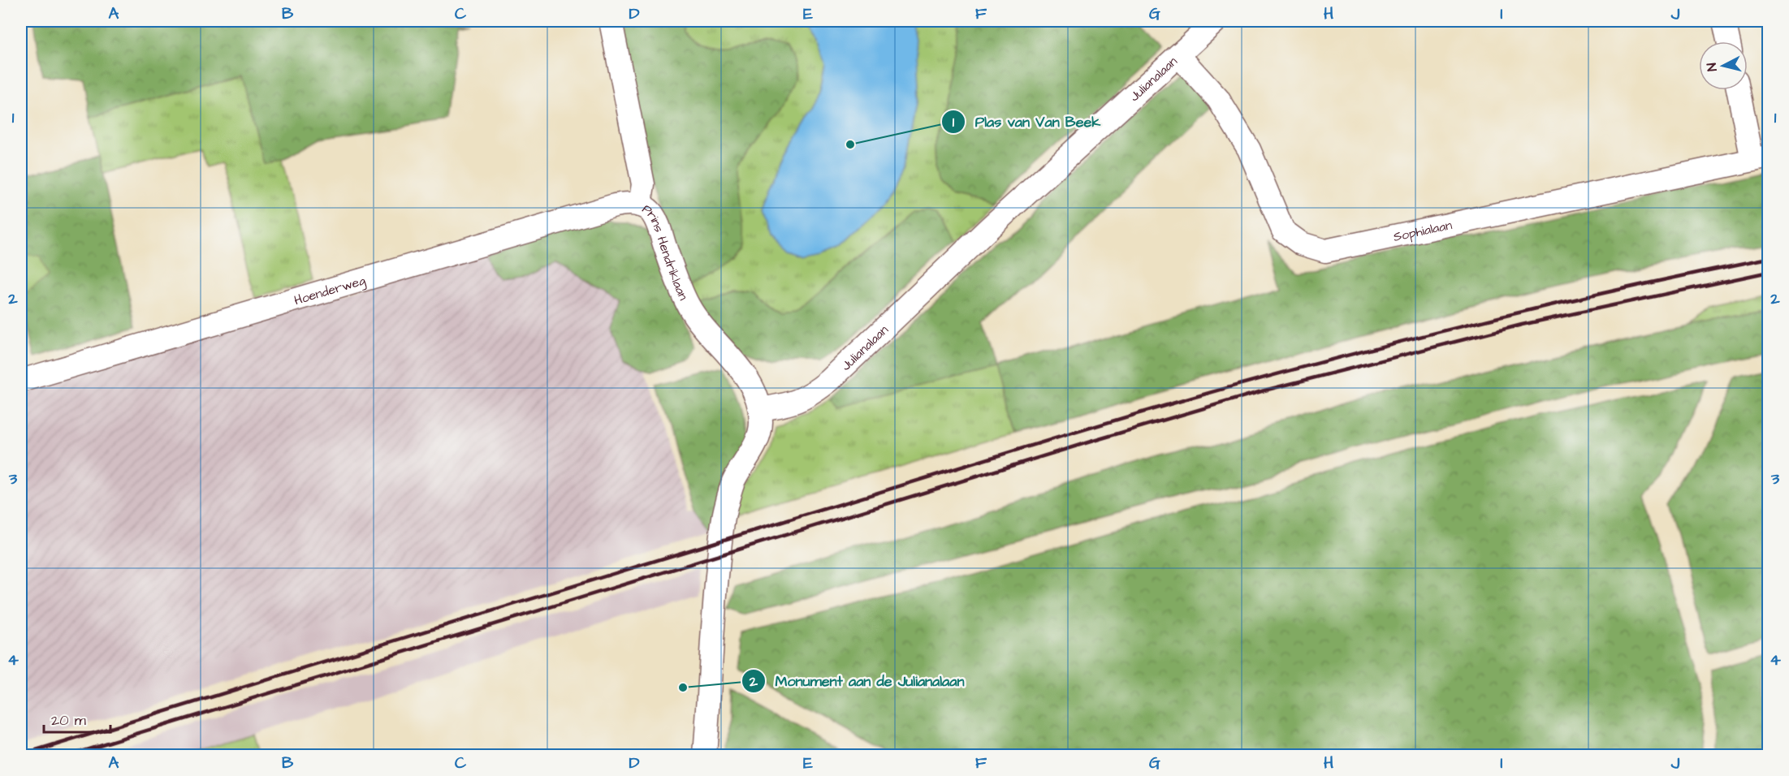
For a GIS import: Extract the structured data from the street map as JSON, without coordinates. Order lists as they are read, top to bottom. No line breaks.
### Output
{"streets":{"street":["Julianalaan","Sophialaan","Prins Hendriklaan","Hoenderweg"]},"crossings":[["Julianalaan","Sophialaan"],["Julianalaan","Prins Hendriklaan"],["Prins Hendriklaan","Hoenderweg"]],"places":["Plas van Van Beek","Monument aan de Julianalaan"],"scale_bar":"20 m","north":"left","grid":{"columns":["A","B","C","D","E","F","G","H","I","J"],"rows":["1","2","3","4"]}}
